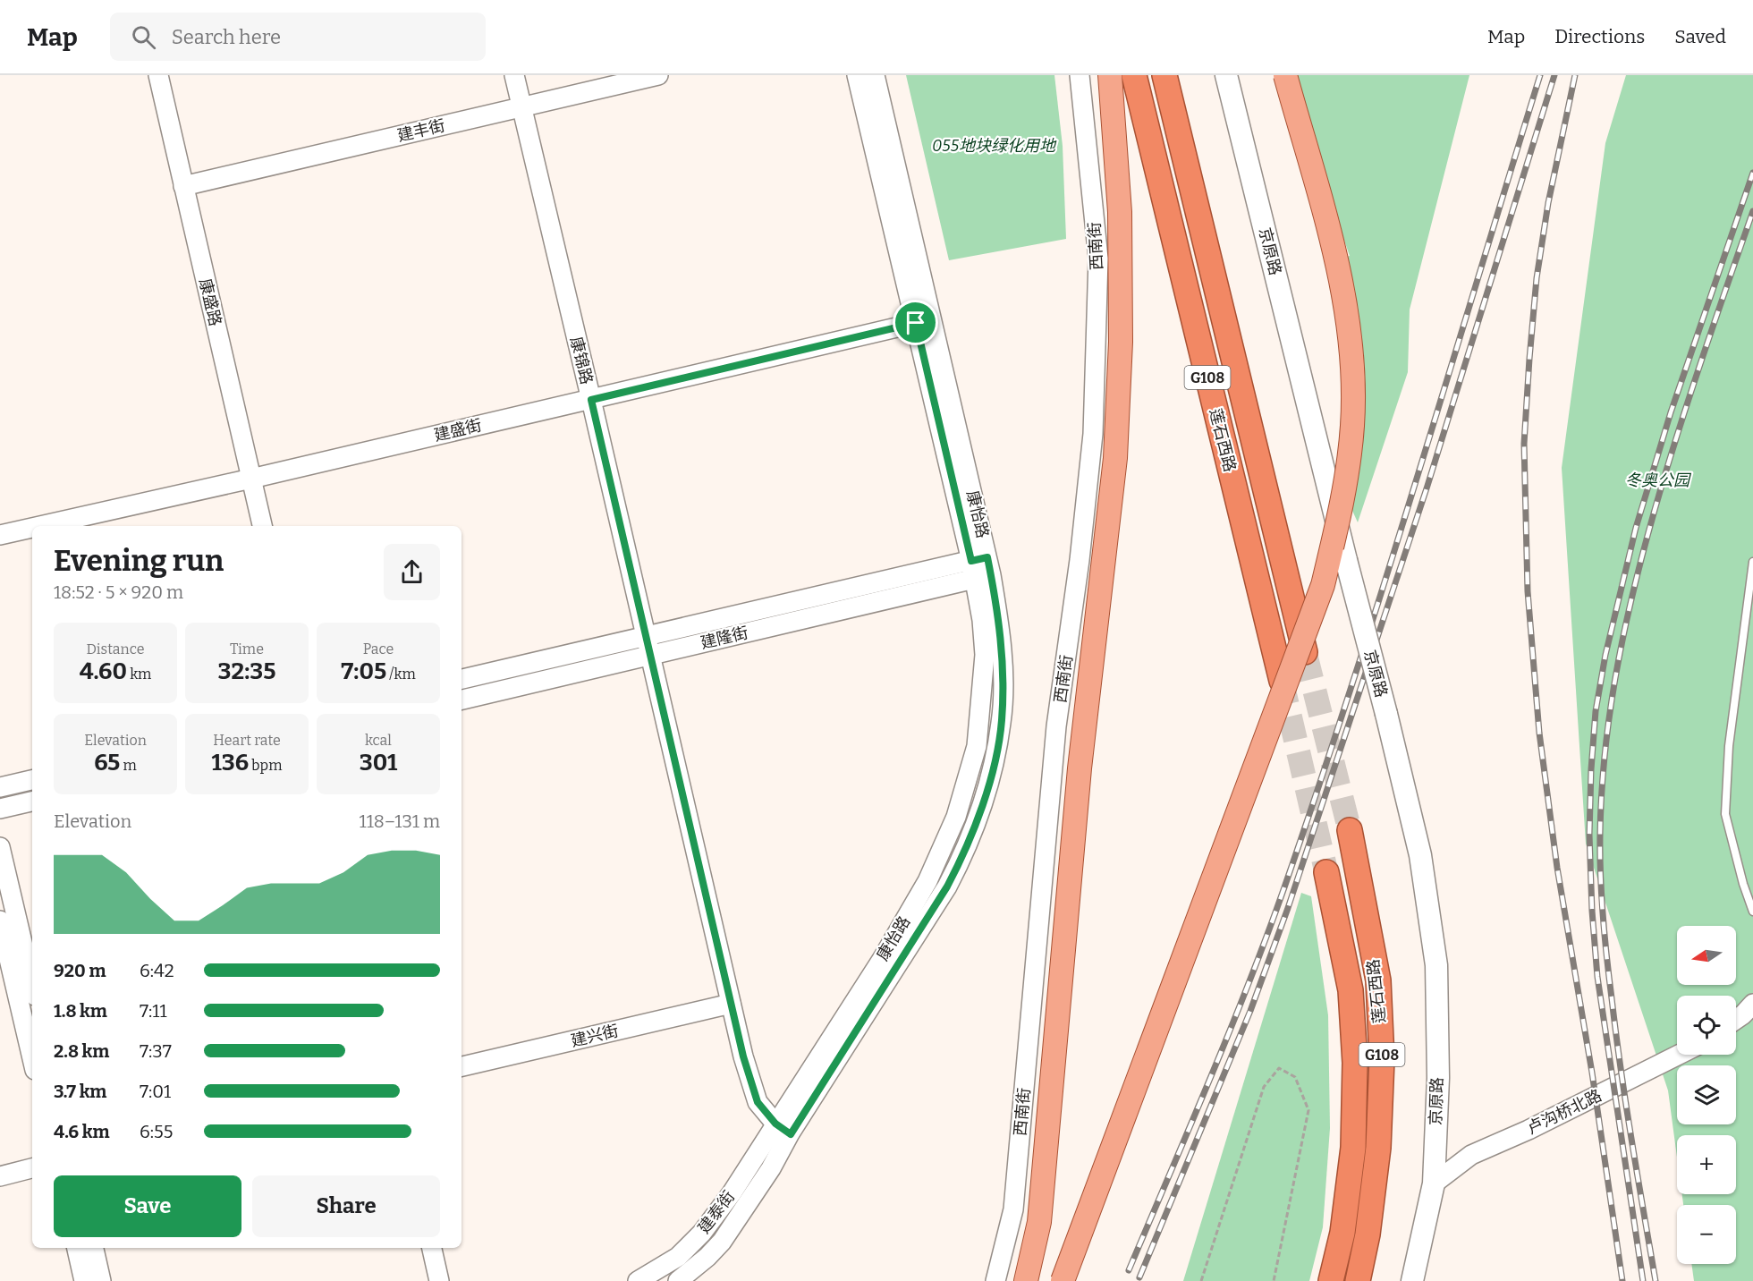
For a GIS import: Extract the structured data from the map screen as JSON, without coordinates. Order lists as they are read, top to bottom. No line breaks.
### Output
{"streets":{"highway":["G108","莲石西路"],"main road":["京原路"],"street":["建丰街","西南街","康盛路","康锦路","建盛街","康怡路","建隆街","建兴街","卢沟桥北路","建泰街"]},"crossings":[["建丰街","康盛路"],["建丰街","康锦路"],["京原路","卢沟桥北路"],["康盛路","建盛街"],["康锦路","建盛街"],["康锦路","康怡路"],["康锦路","建隆街"],["康锦路","建兴街"],["康锦路","建泰街"],["建盛街","康怡路"],["康怡路","建隆街"],["康怡路","建泰街"]],"parks":["055地块绿化用地","冬奥公园"],"north":"left","page":{"header":"Map","search":"Search here","nav":["Map","Directions","Saved"],"heading":["Evening run","18:52 · 5 × 920 m"],"stats":[["Distance","4.60 km"],["Time","32:35"],["Pace","7:05 /km"],["Elevation","65 m"],["Heart rate","136 bpm"],["kcal","301"]],"chart":["Elevation","118–131 m"],"map_buttons":["+","−"],"list":[{"name":"920 m","note":"6:42"},{"name":"1.8 km","note":"7:11"},{"name":"2.8 km","note":"7:37"},{"name":"3.7 km","note":"7:01"},{"name":"4.6 km","note":"6:55"}],"buttons":["Save","Share"]}}
